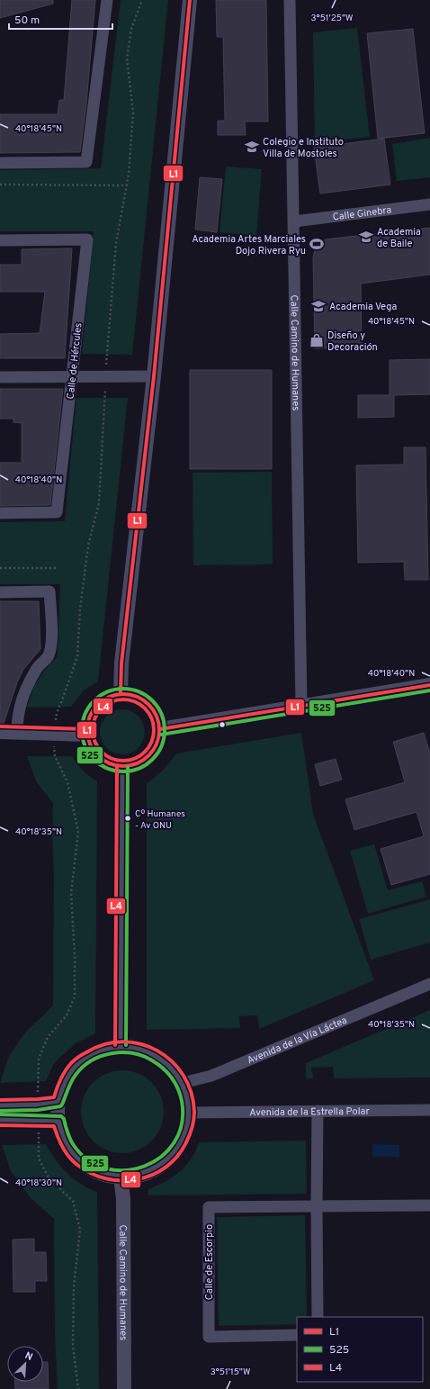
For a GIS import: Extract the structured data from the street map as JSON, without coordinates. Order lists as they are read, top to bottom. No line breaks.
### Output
{"streets":{"street":["Calle Ginebra","Calle Camino de Humanes","Calle de Hércules","Avenida de la Vía Láctea","Avenida de la Estrella Polar","Calle de Escorpio"]},"crossings":[["Calle Ginebra","Calle Camino de Humanes"]],"places":{"school or university":["Colegio e Instituto Villa de Mostoles","Academia de Baile","Academia Vega"],"sports":["Academia Artes Marciales Dojo Rivera Ryu"],"shop":["Diseño y Decoración"],"other":["Cº Humanes - Av ONU"]},"lines":["transit line L1","transit line 525","transit line L4"],"legend":["L1","525","L4"],"scale_bar":"50 m","north":"top right","coordinates":["3°51'25\"W","40°18'45\"N","40°18'40\"N","40°18'35\"N","40°18'30\"N","3°51'15\"W"]}
